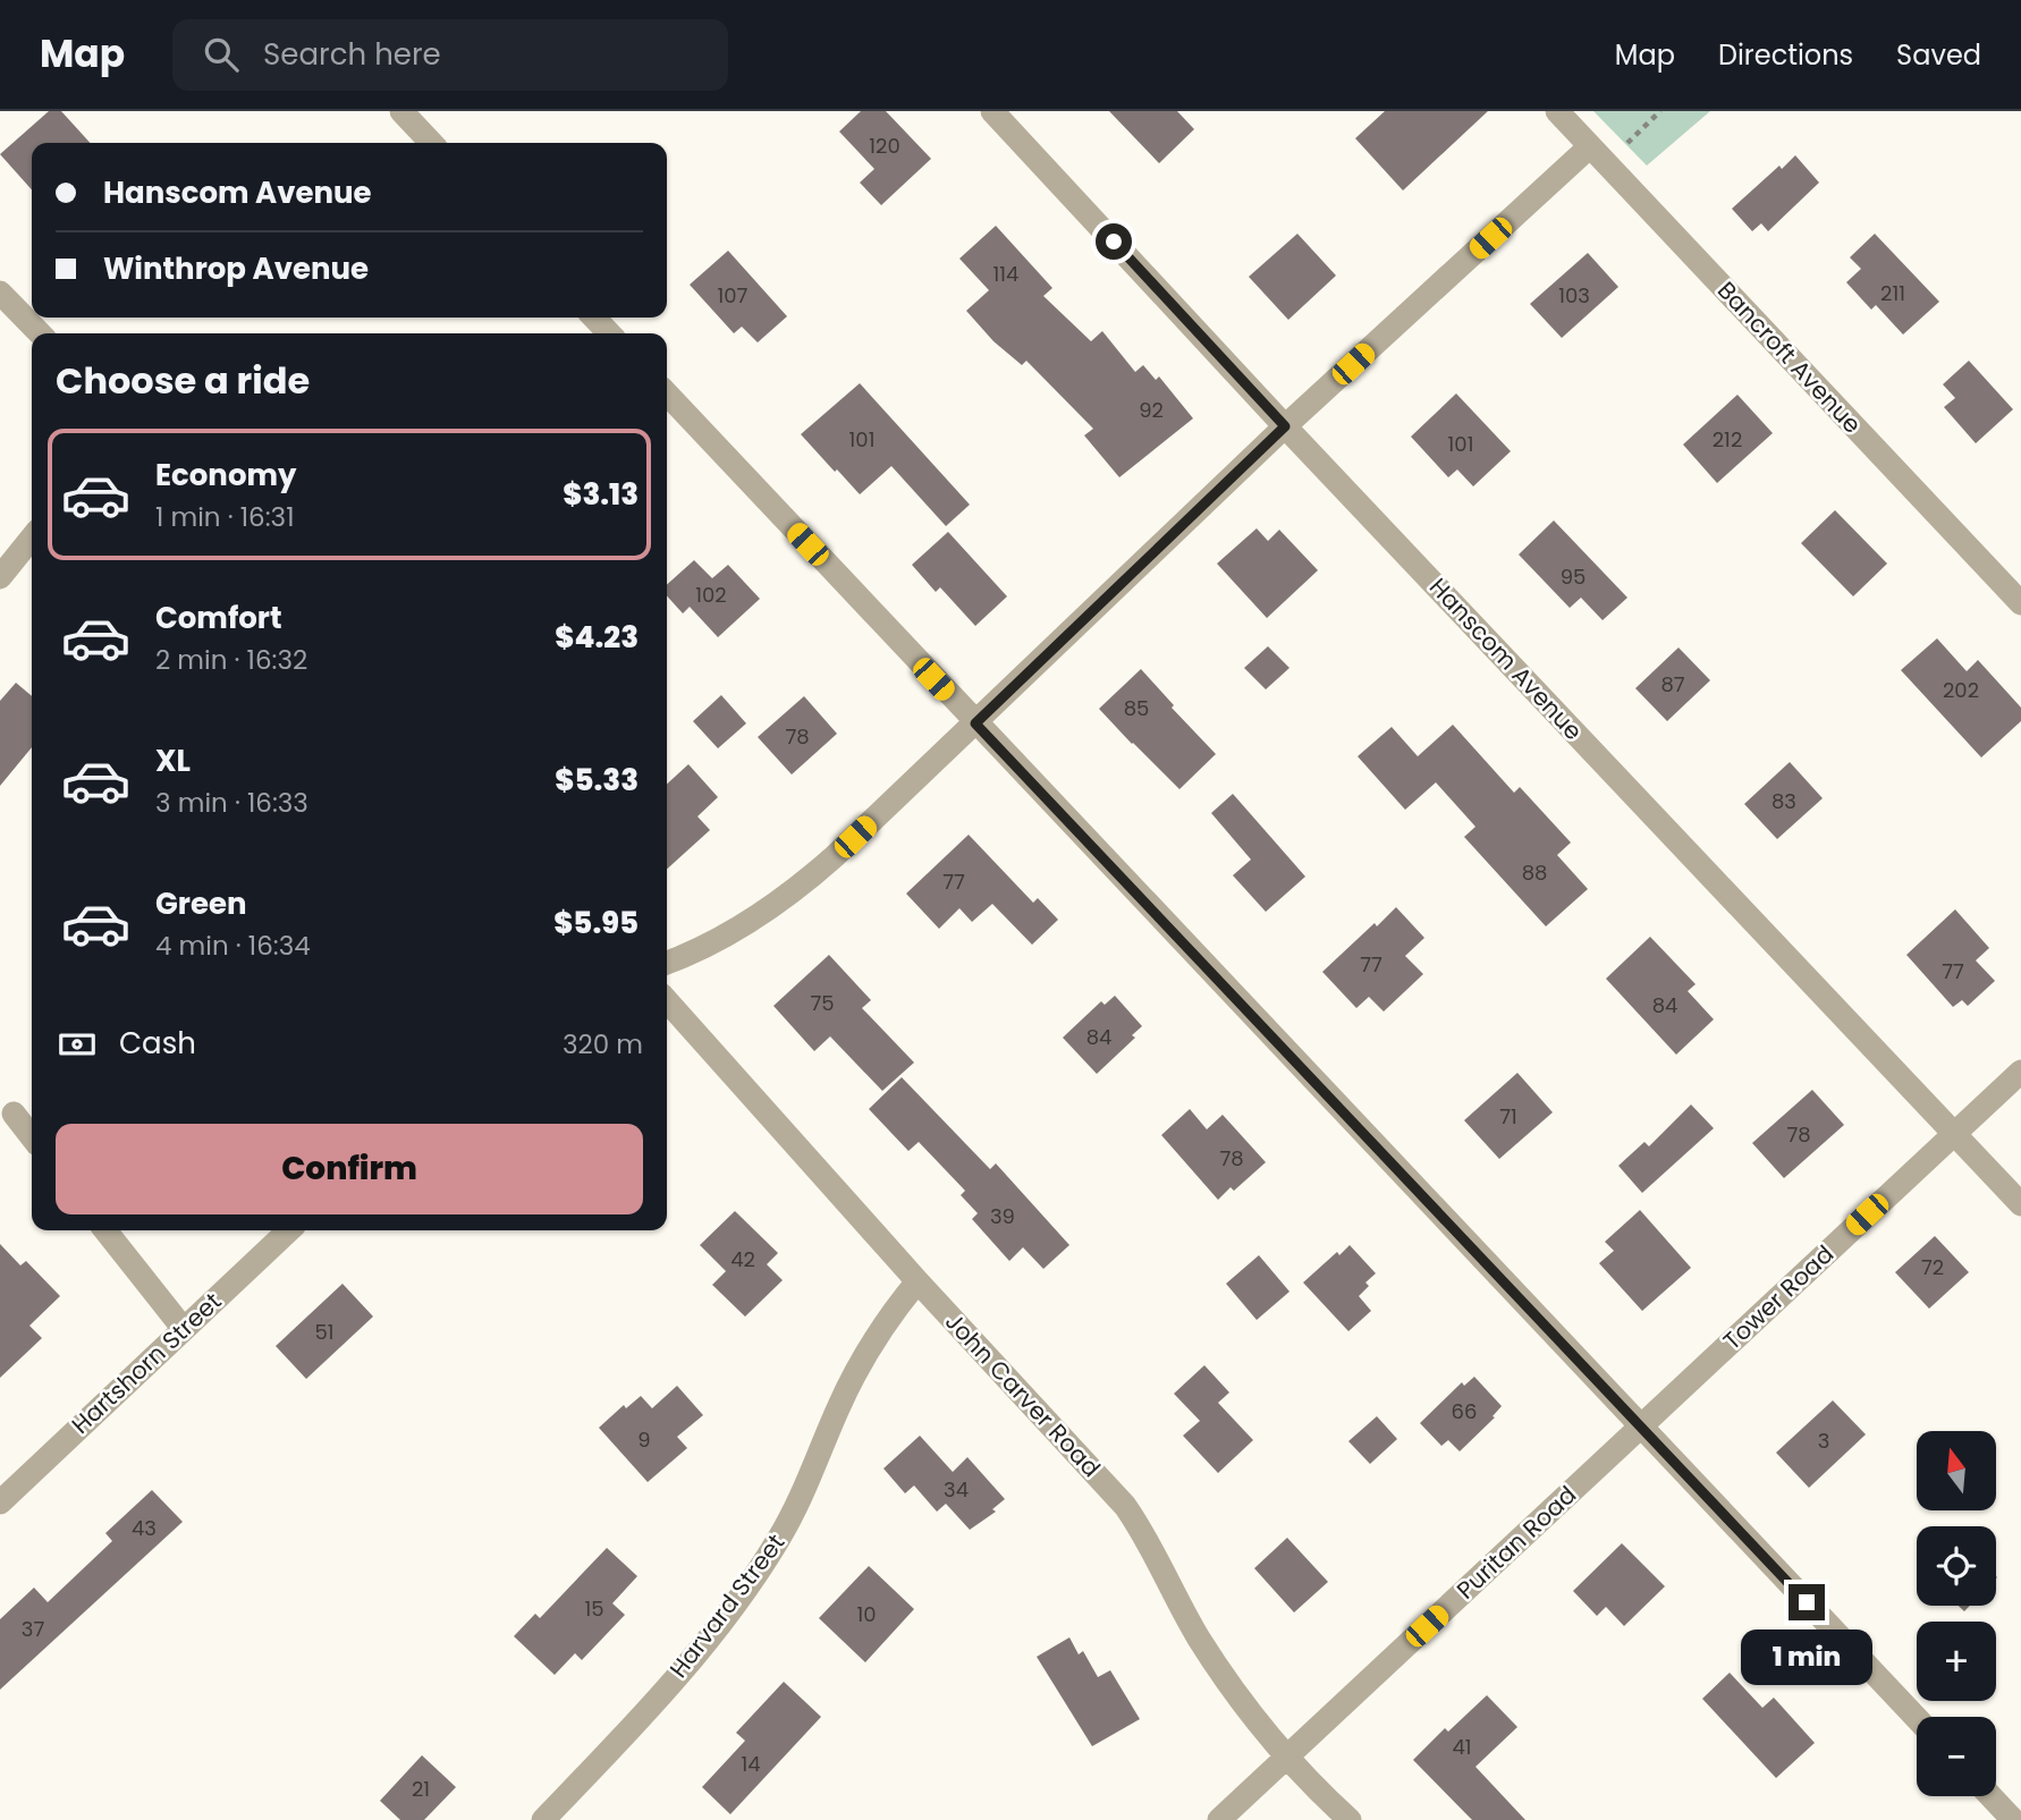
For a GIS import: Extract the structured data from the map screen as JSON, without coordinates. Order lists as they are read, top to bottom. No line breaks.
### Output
{"streets":{"street":["Bancroft Avenue","Hanscom Avenue","Tower Road","Hartshorn Street","John Carver Road","Puritan Road","Harvard Street"]},"crossings":[["Hanscom Avenue","Tower Road"],["Tower Road","Puritan Road"],["John Carver Road","Puritan Road"],["John Carver Road","Harvard Street"]],"house_numbers":["120","114","211","107","103","92","101","212","101","95","102","87","202","85","78","83","88","77","77","77","75","84","84","71","78","78","39","42","72","51","66","9","3","34","43","15","10","37","41","14","21"],"north":"top","page":{"header":"Map","search":"Search here","nav":["Map","Directions","Saved"],"banner":["Hanscom Avenue","Winthrop Avenue"],"heading":"Choose a ride","list":[{"name":"Economy","note":"1 min · 16:31","value":"$3.13"},{"name":"Comfort","note":"2 min · 16:32","value":"$4.23"},{"name":"XL","note":"3 min · 16:33","value":"$5.33"},{"name":"Green","note":"4 min · 16:34","value":"$5.95"}],"pay":["Cash","320 m"],"buttons":"Confirm","map_buttons":["+","−"],"bubble":"1 min"}}
